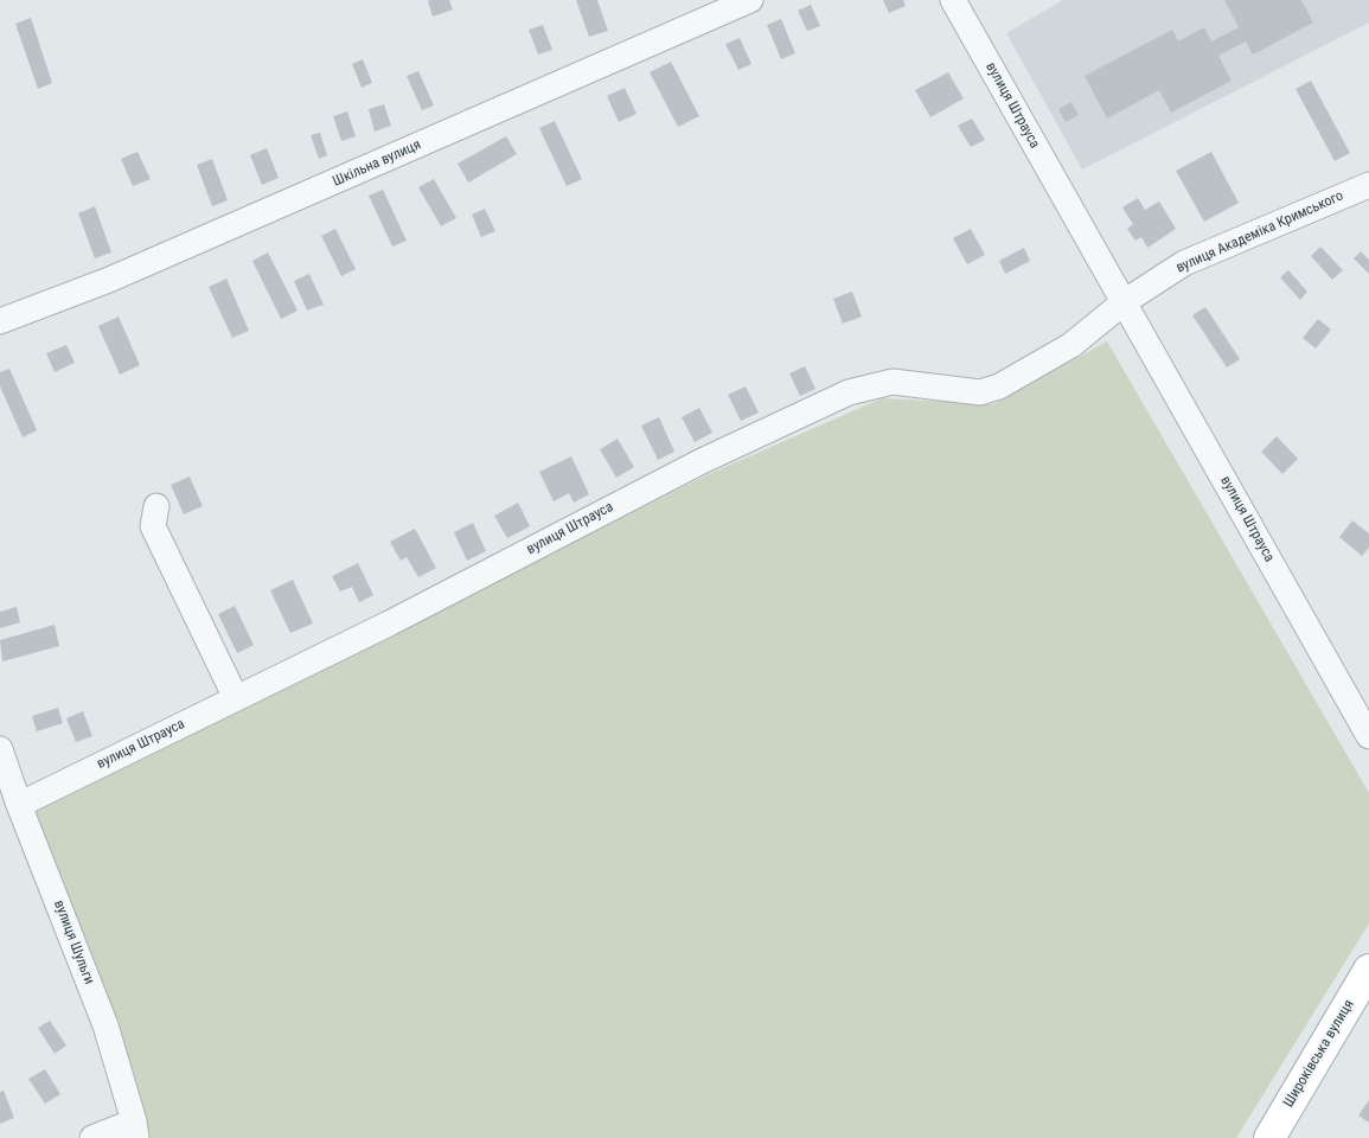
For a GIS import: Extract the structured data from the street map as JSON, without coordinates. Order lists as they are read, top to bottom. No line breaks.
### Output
{"streets":{"main road":["Широківська вулиця"],"street":["вулиця Штрауса","Шкільна вулиця","вулиця Академіка Кримського","вулиця Шульги"]},"crossings":[["вулиця Штрауса","вулиця Академіка Кримського"],["вулиця Штрауса","вулиця Шульги"]]}
